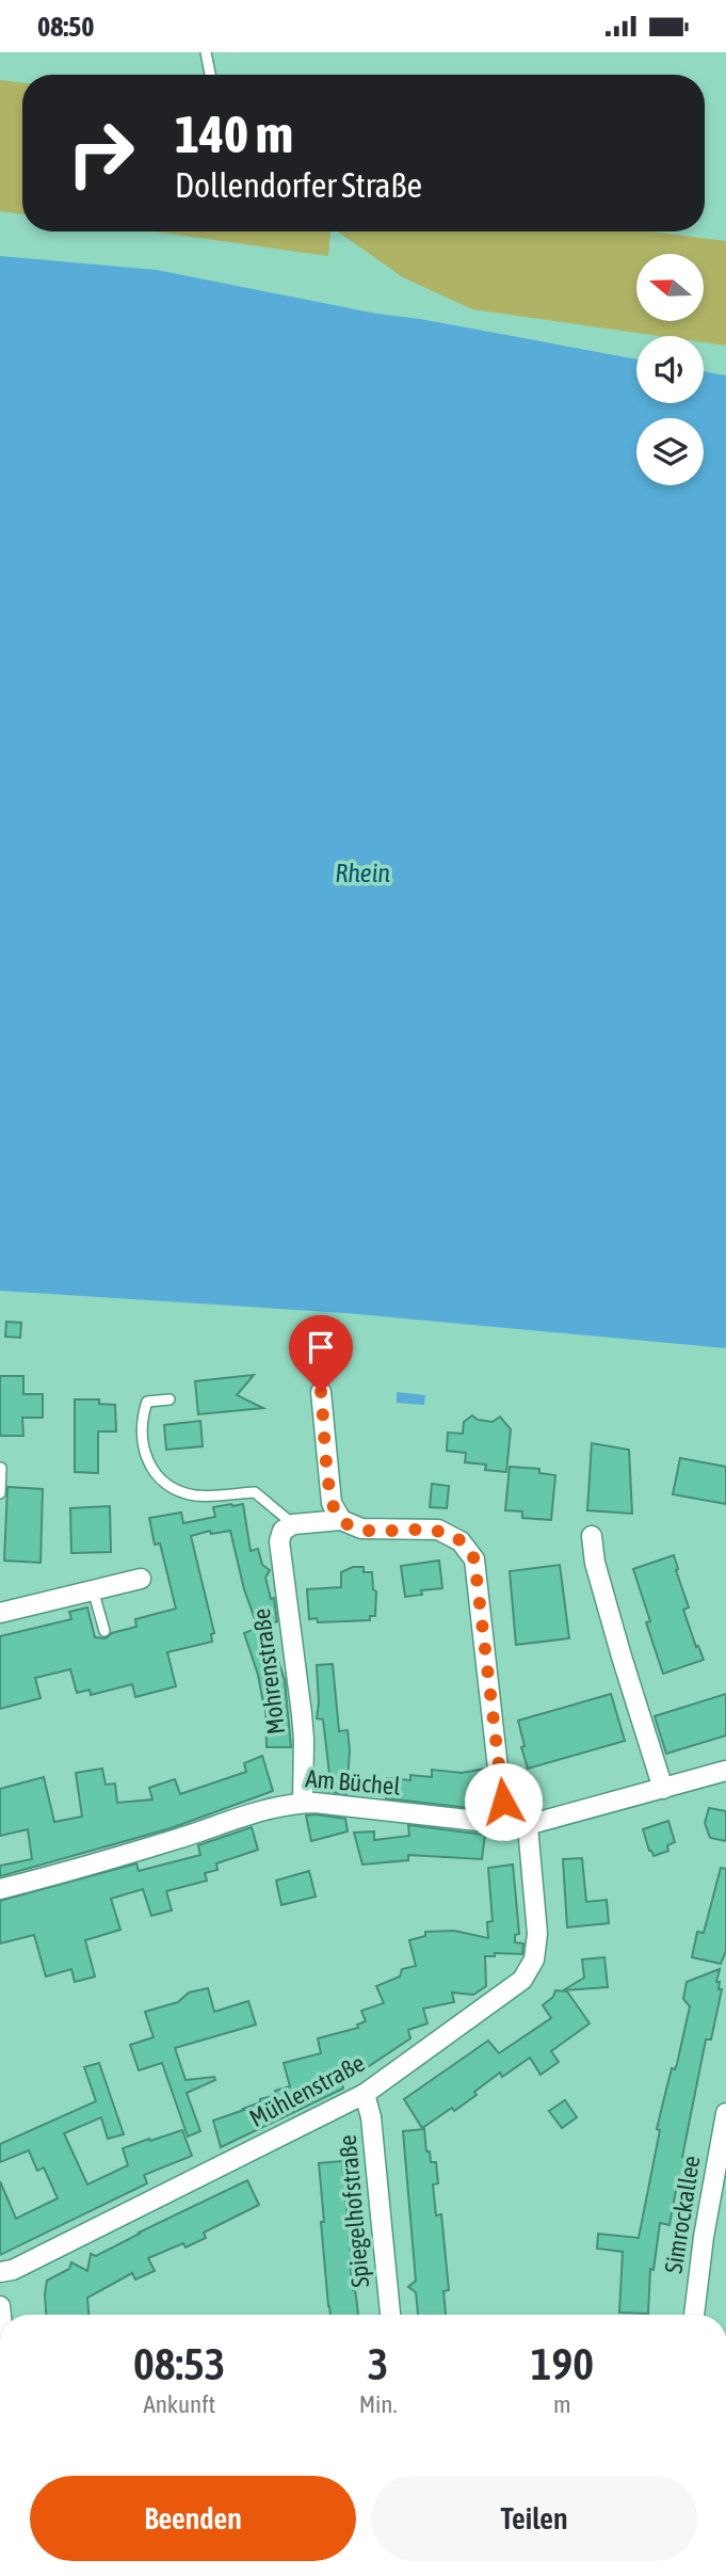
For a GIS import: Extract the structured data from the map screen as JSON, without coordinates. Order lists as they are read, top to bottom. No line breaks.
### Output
{"streets":{"street":["Mohrenstraße","Am Büchel","Mühlenstraße","Spiegelhofstraße","Simrockallee"]},"crossings":[["Mohrenstraße","Am Büchel"],["Am Büchel","Mühlenstraße"],["Mühlenstraße","Spiegelhofstraße"]],"water":["Rhein"],"north":"left","page":{"status":"08:50","turn":["140 m","Dollendorfer Straße"],"eta":["08:53","Ankunft","3","Min.","190","m"],"buttons":["Beenden","Teilen"]}}
